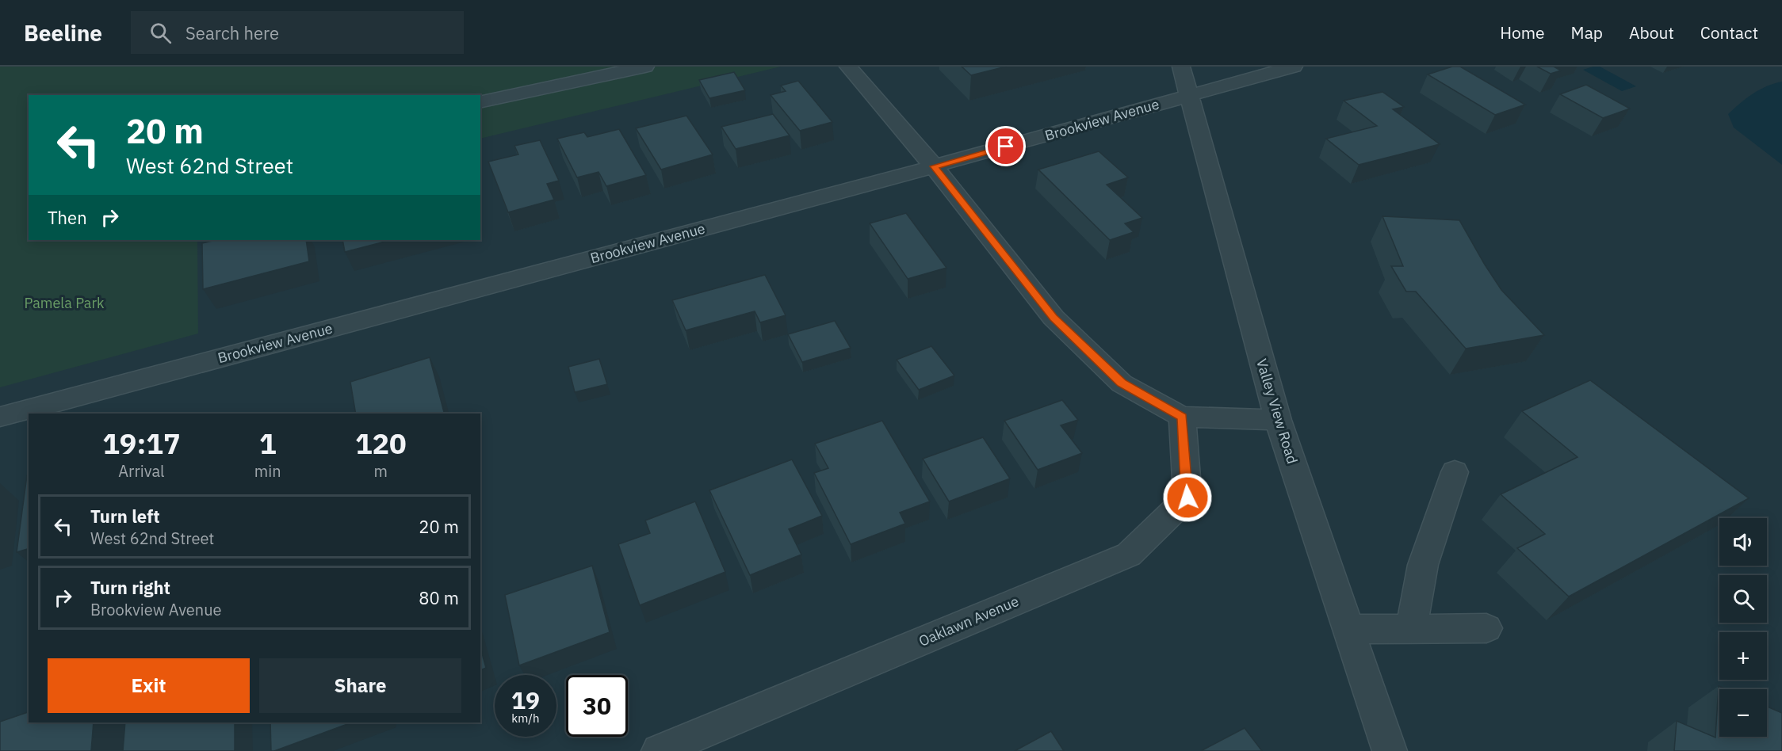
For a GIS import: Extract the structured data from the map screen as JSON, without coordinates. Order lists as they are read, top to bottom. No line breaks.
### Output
{"streets":{"street":["Brookview Avenue","Valley View Road","Oaklawn Avenue"]},"crossings":[["Brookview Avenue","Valley View Road"]],"parks":["Pamela Park"],"page":{"header":"Beeline","search":"Search here","nav":["Home","Map","About","Contact"],"turn":["20 m","West 62nd Street"],"then":"Then","eta":["19:17","Arrival","1","min","120","m"],"list":[{"name":"Turn left","note":"West 62nd Street","value":"20 m"},{"name":"Turn right","note":"Brookview Avenue","value":"80 m"}],"map_buttons":["+","−"],"buttons":["Exit","Share"],"speed":"19 km/h","limit":"30"}}
